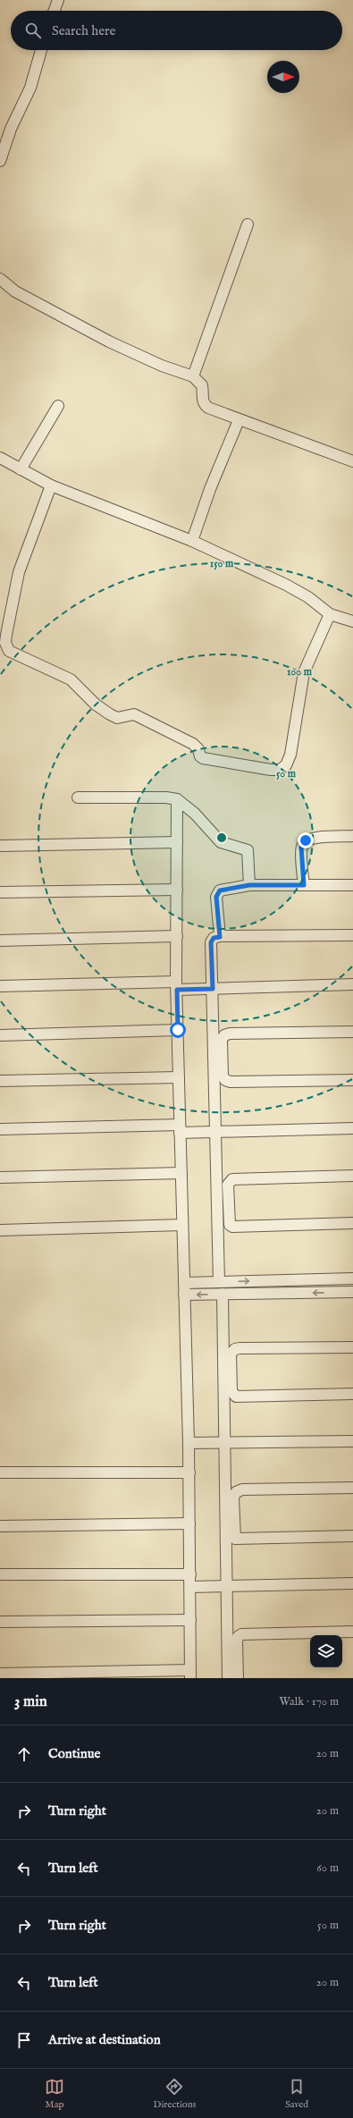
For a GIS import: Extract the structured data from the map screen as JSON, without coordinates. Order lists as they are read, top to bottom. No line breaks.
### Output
{"north":"right","page":{"search":"Search here","heading":["3 min","Walk · 170 m"],"list":[["Continue","20 m"],["Turn right","20 m"],["Turn left","60 m"],["Turn right","50 m"],["Turn left","20 m"],"Arrive at destination"],"nav":["Map","Directions","Saved"]},"rings":["150 m","100 m","50 m"]}
